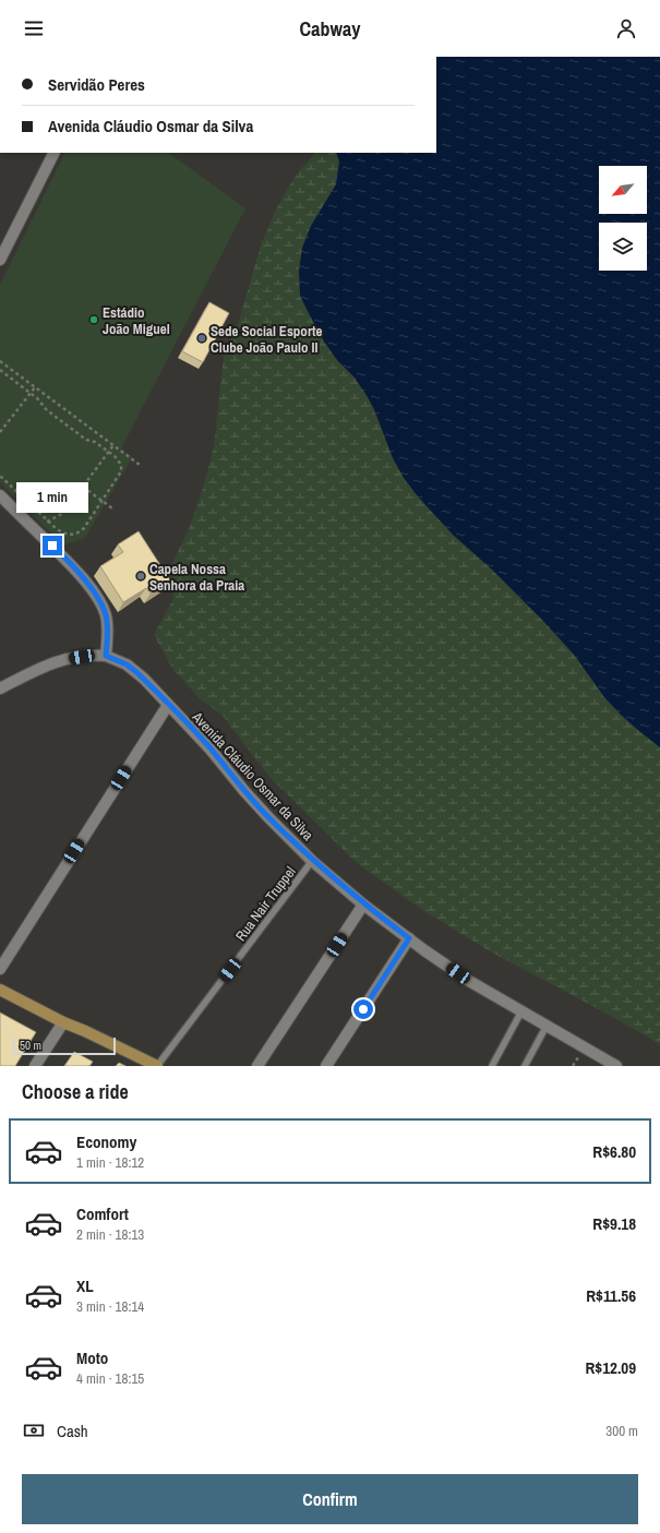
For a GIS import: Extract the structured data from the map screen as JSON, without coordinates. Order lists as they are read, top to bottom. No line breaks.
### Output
{"streets":{"street":["Avenida Cláudio Osmar da Silva"],"lane":["Rua Nair Truppel"]},"crossings":[["Avenida Cláudio Osmar da Silva","Rua Nair Truppel"]],"places":["Estádio João Miguel","Sede Social Esporte Clube João Paulo II","Capela Nossa Senhora da Praia"],"scale_bar":"50 m","north":"bottom left","page":{"header":"Cabway","banner":["Servidão Peres","Avenida Cláudio Osmar da Silva"],"bubble":"1 min","scale":"50 m","heading":"Choose a ride","list":[{"name":"Economy","note":"1 min · 18:12","value":"R$6.80"},{"name":"Comfort","note":"2 min · 18:13","value":"R$9.18"},{"name":"XL","note":"3 min · 18:14","value":"R$11.56"},{"name":"Moto","note":"4 min · 18:15","value":"R$12.09"}],"pay":["Cash","300 m"],"buttons":"Confirm"}}
